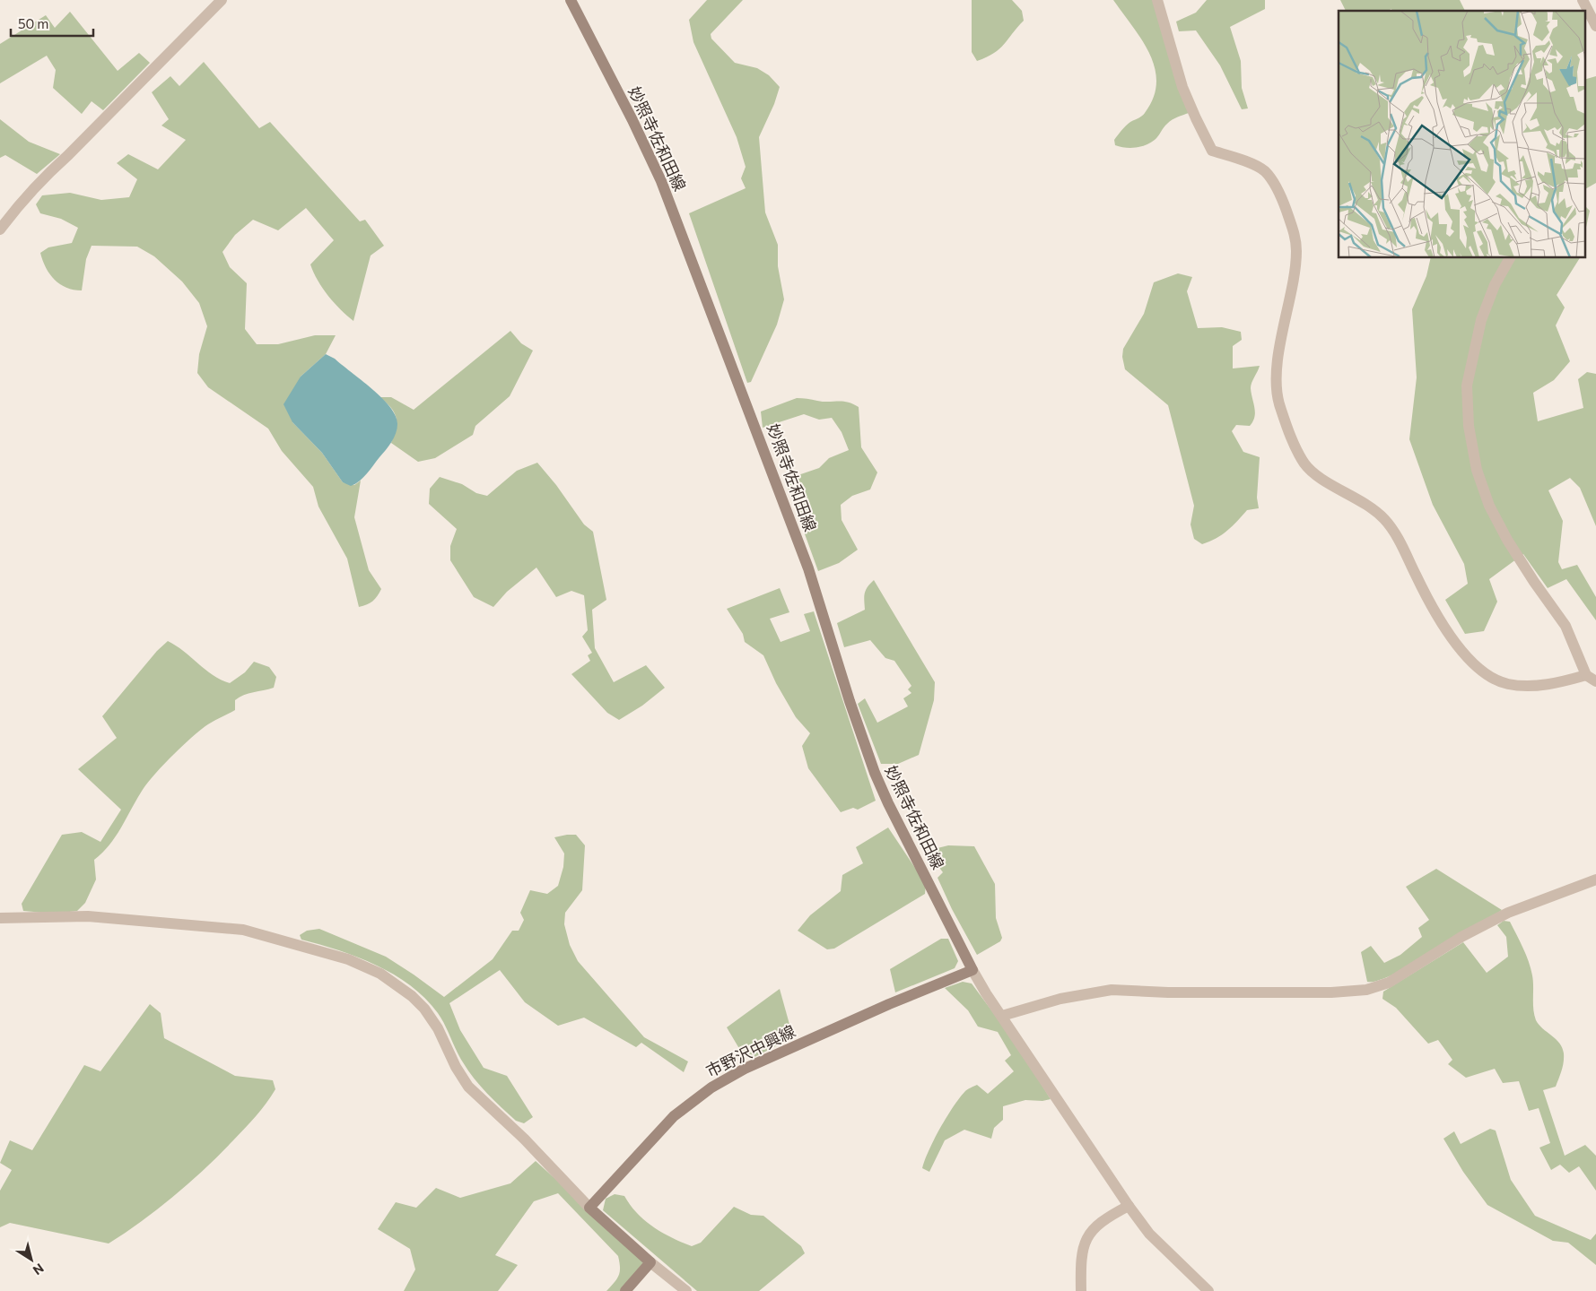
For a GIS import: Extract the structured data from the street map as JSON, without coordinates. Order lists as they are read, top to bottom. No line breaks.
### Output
{"streets":{"main road":["妙照寺佐和田線","市野沢中興線"]},"crossings":[["妙照寺佐和田線","市野沢中興線"]],"scale_bar":"50 m","north":"bottom right"}
